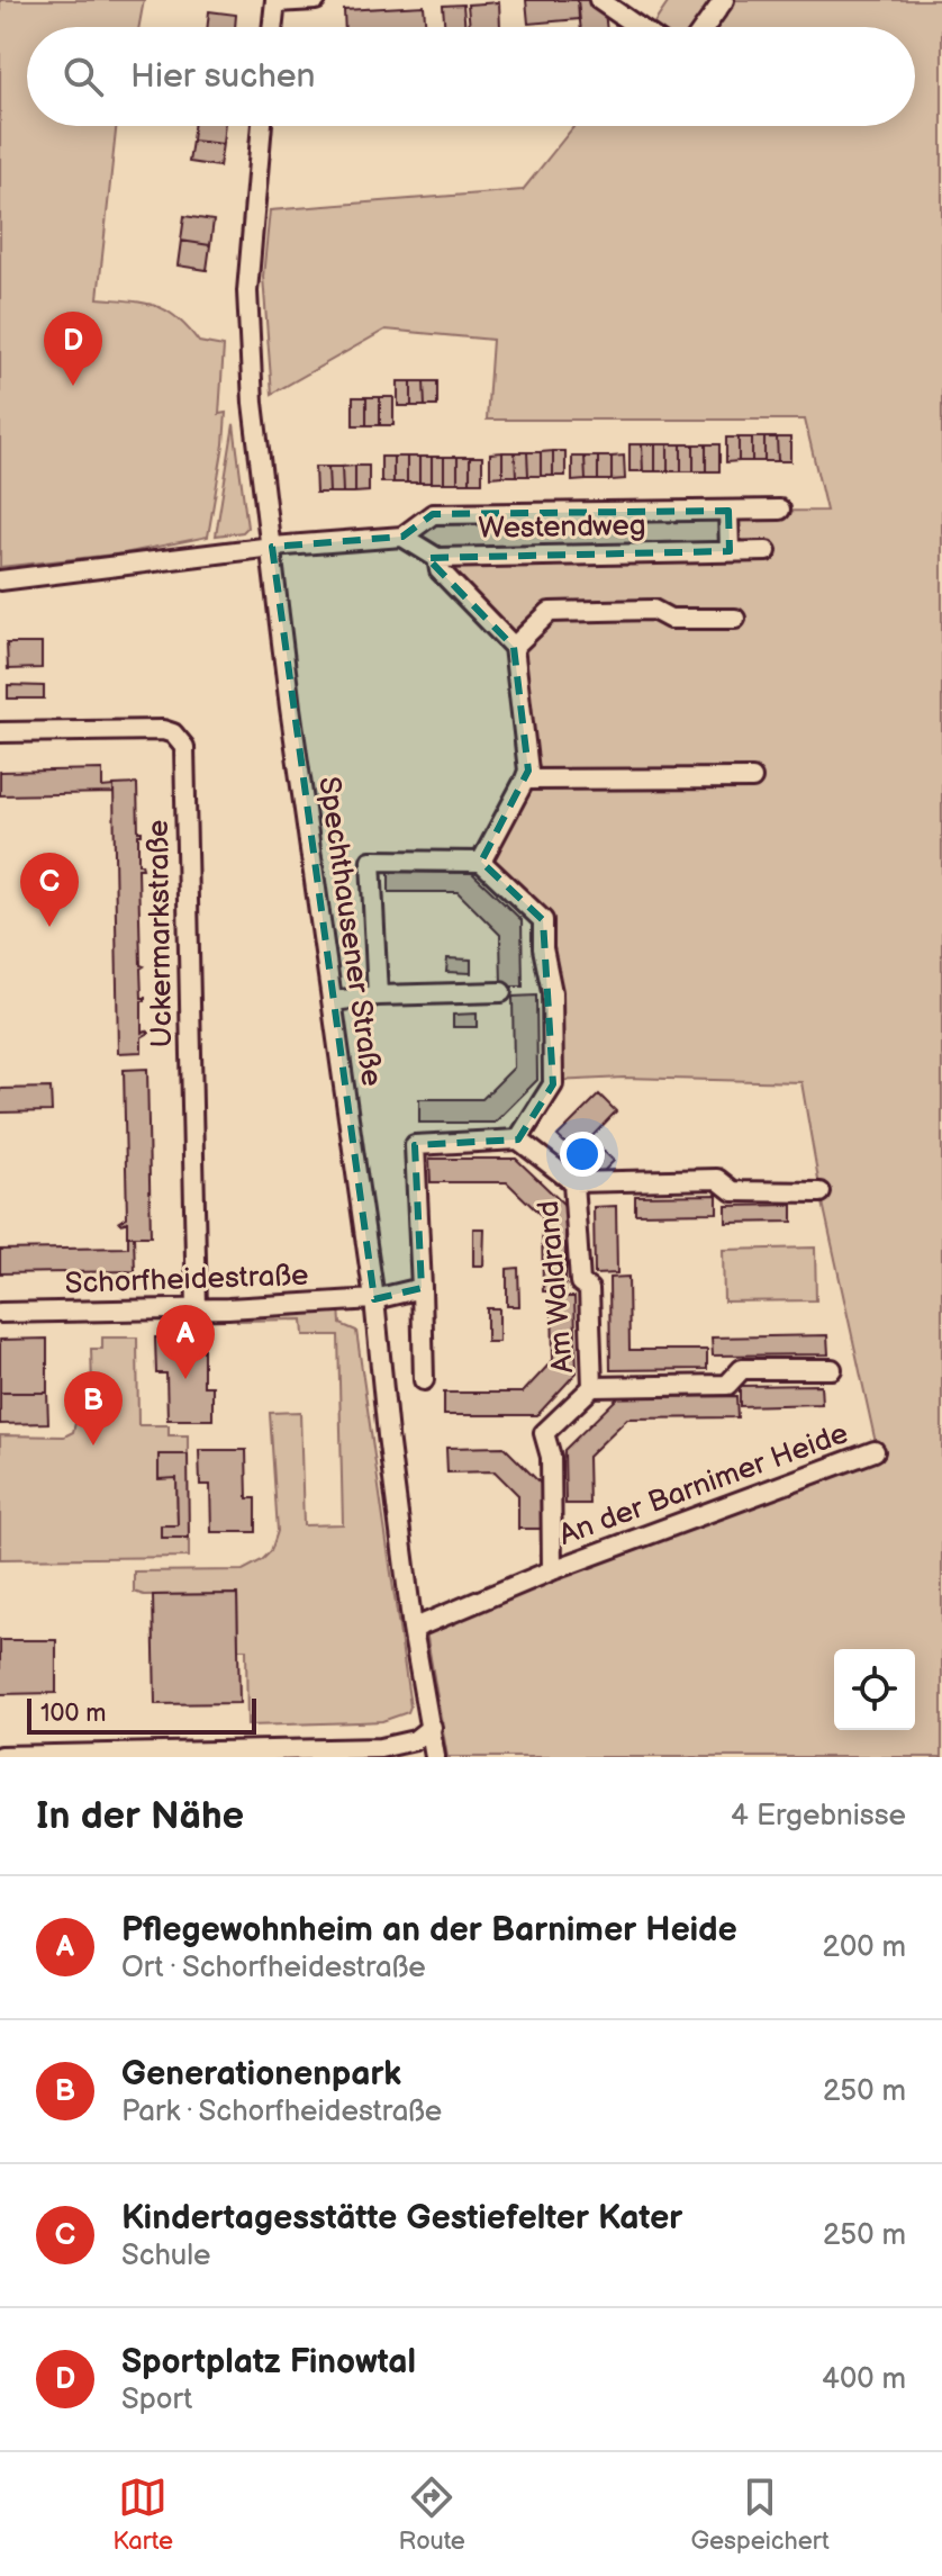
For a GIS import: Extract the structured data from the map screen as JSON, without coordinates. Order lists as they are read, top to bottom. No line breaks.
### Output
{"streets":{"street":["Westendweg","Spechthausener Straße","Uckermarkstraße","Schorfheidestraße","Am Waldrand","An der Barnimer Heide"]},"crossings":[["Westendweg","Spechthausener Straße"],["Spechthausener Straße","Schorfheidestraße"],["Spechthausener Straße","An der Barnimer Heide"],["Uckermarkstraße","Schorfheidestraße"],["Am Waldrand","An der Barnimer Heide"]],"scale_bar":"100 m","page":{"search":"Hier suchen","pins":["D","C","A","B"],"scale":"100 m","heading":["In der Nähe","4 Ergebnisse"],"list":[{"mark":"A","name":"Pflegewohnheim an der Barnimer Heide","note":"Ort · Schorfheidestraße","value":"200 m"},{"mark":"B","name":"Generationenpark","note":"Park · Schorfheidestraße","value":"250 m"},{"mark":"C","name":"Kindertagesstätte Gestiefelter Kater","note":"Schule","value":"250 m"},{"mark":"D","name":"Sportplatz Finowtal","note":"Sport","value":"400 m"}],"nav":["Karte","Route","Gespeichert"]}}
